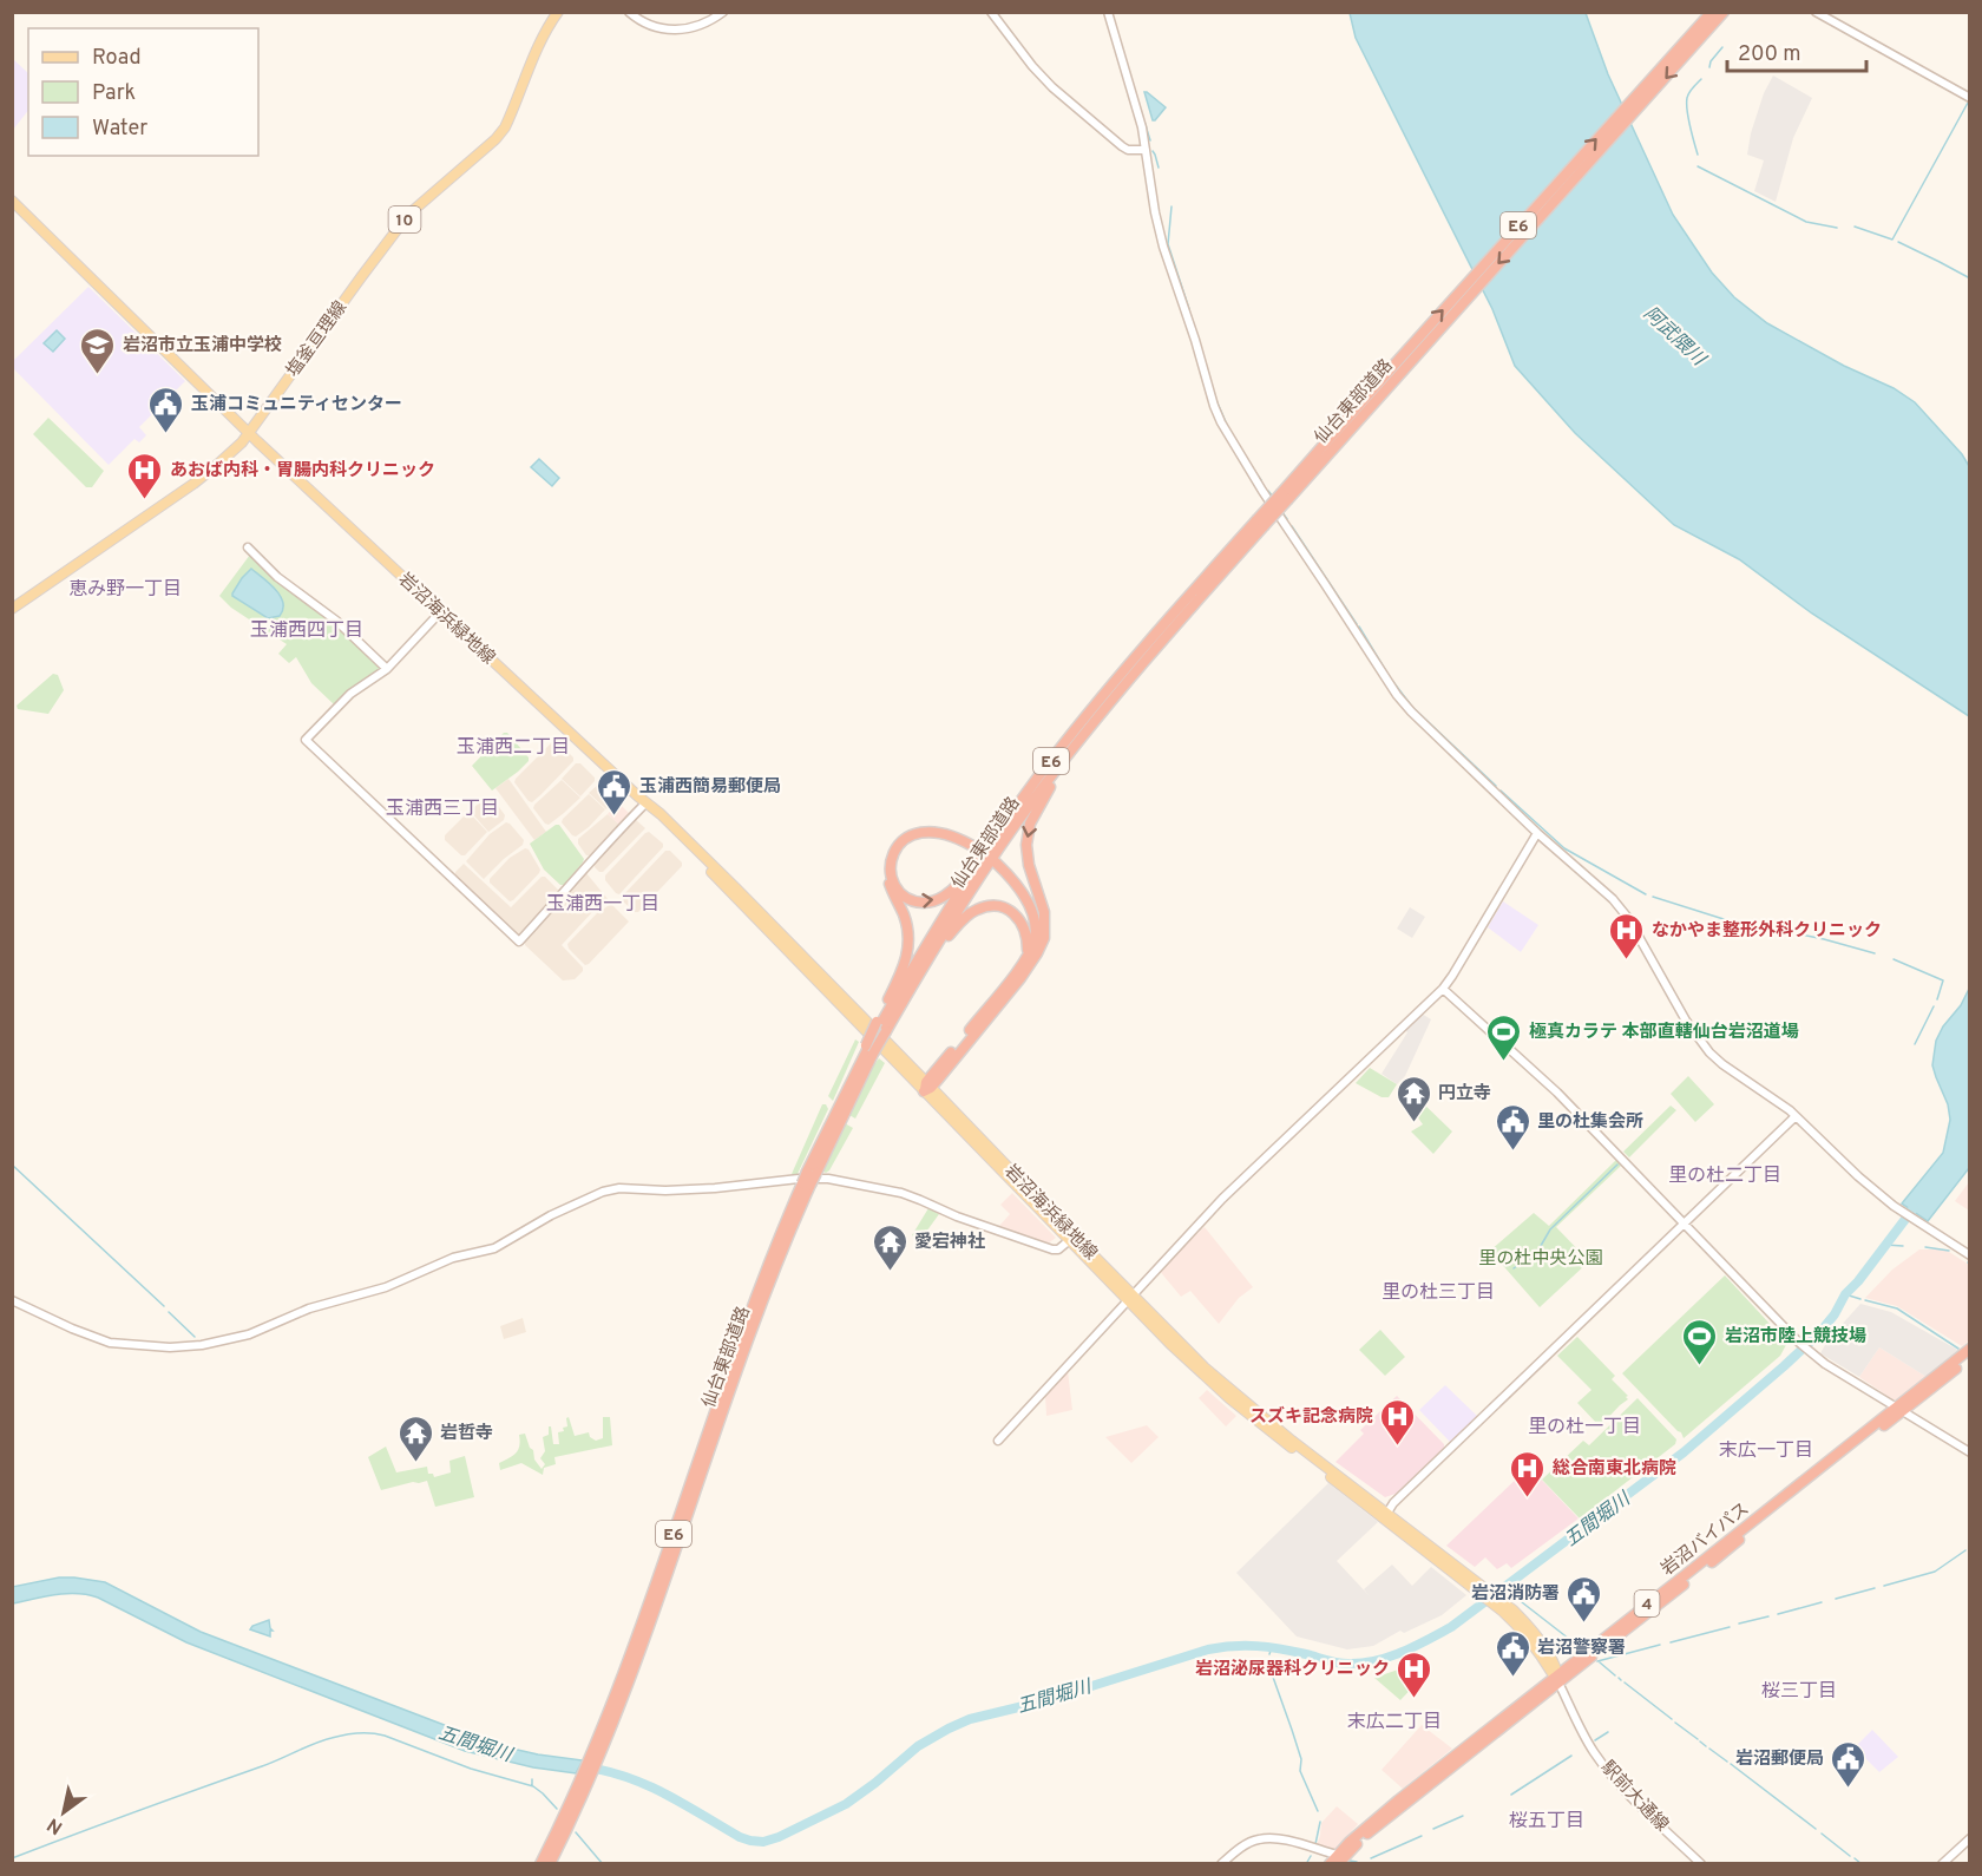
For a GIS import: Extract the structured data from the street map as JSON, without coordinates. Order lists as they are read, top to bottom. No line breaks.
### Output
{"streets":{"highway":["E6","仙台東部道路","岩沼バイパス","4"],"main road":["10","塩釜亘理線","岩沼海浜緑地線"],"street":["駅前大通線"]},"crossings":[["塩釜亘理線","岩沼海浜緑地線"],["岩沼海浜緑地線","岩沼バイパス"],["岩沼海浜緑地線","駅前大通線"],["岩沼バイパス","駅前大通線"]],"districts":["恵み野一丁目","玉浦西四丁目","玉浦西二丁目","玉浦西三丁目","玉浦西一丁目","里の杜二丁目","里の杜三丁目","里の杜一丁目","末広一丁目","桜三丁目","末広二丁目","桜五丁目"],"water":["阿武隈川","五間堀川"],"parks":["里の杜中央公園"],"places":{"school or university":["岩沼市立玉浦中学校"],"public building":["玉浦コミュニティセンター","玉浦西簡易郵便局","里の杜集会所","岩沼消防署","岩沼警察署","岩沼郵便局"],"hospital":["あおば内科・胃腸内科クリニック","なかやま整形外科クリニック","スズキ記念病院","総合南東北病院","岩沼泌尿器科クリニック"],"sports":["極真カラテ 本部直轄仙台岩沼道場","岩沼市陸上競技場"],"temple":["円立寺","愛宕神社","岩哲寺"]},"legend":["Road","Park","Water"],"scale_bar":"200 m","north":"bottom left"}
